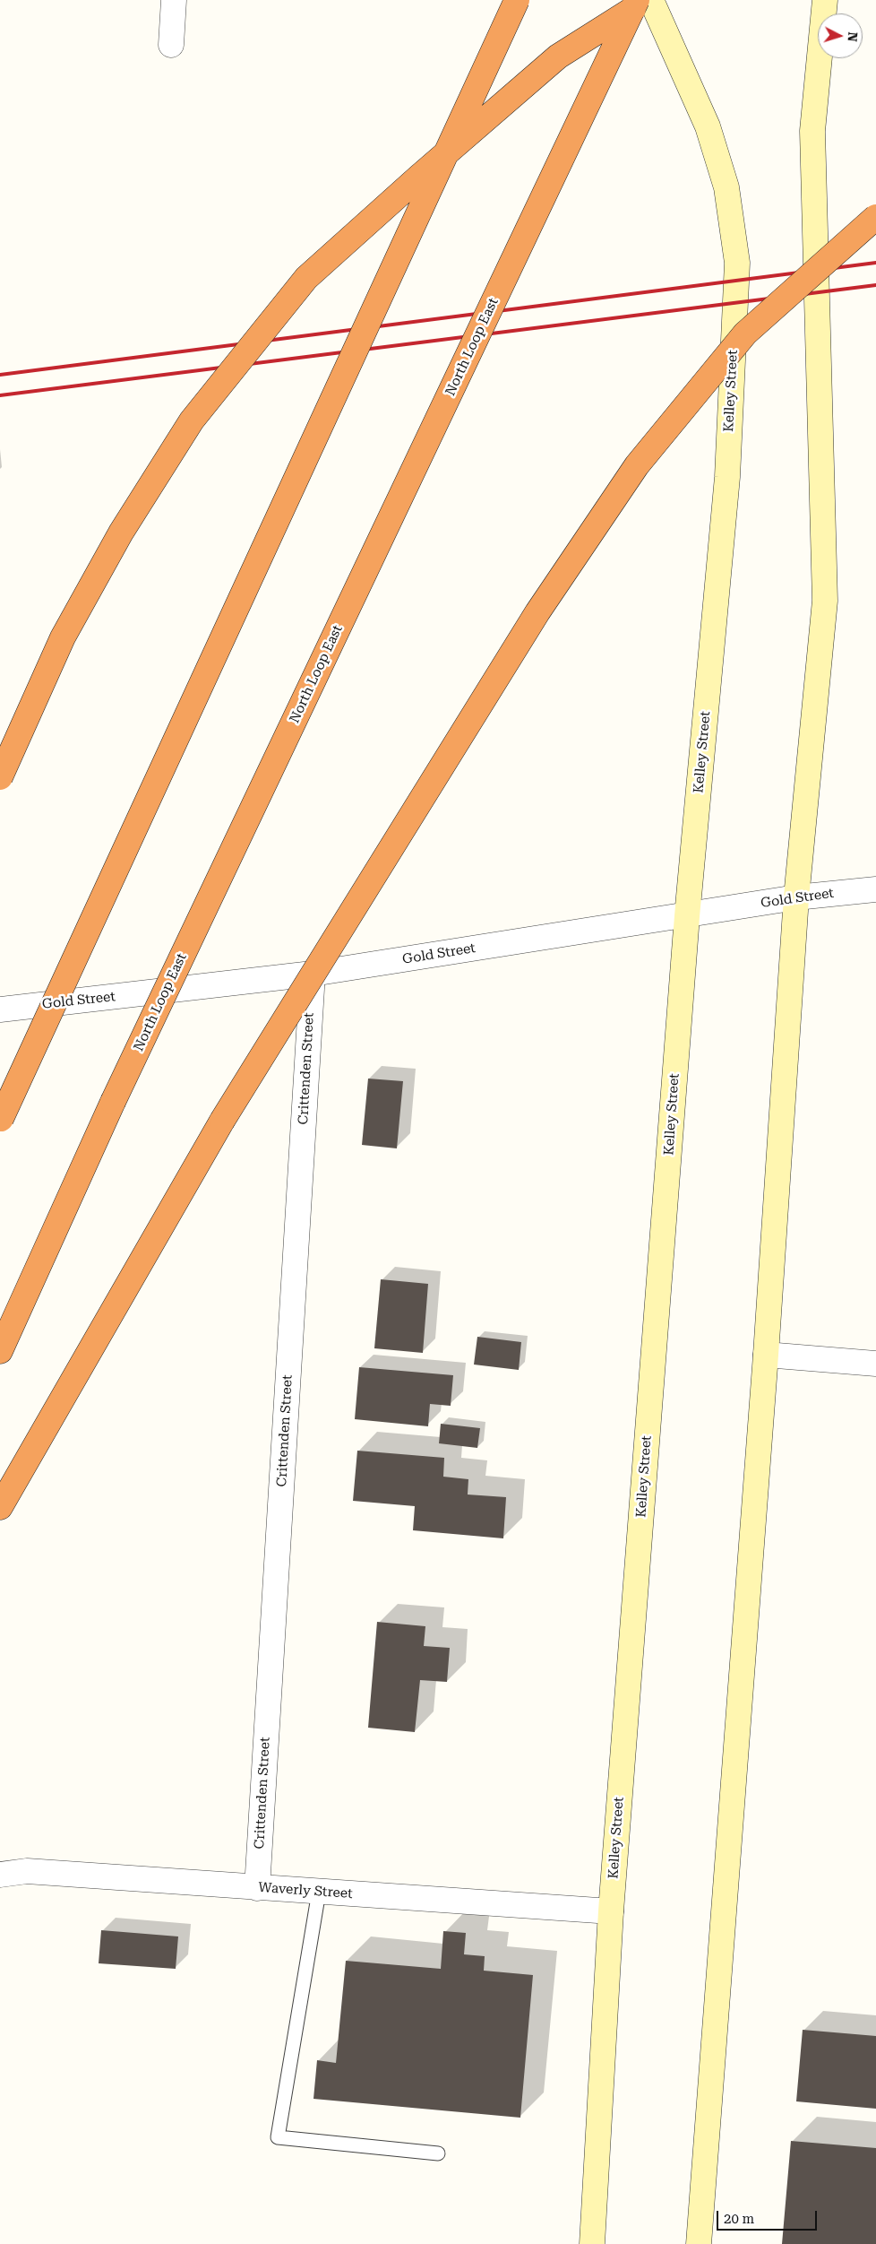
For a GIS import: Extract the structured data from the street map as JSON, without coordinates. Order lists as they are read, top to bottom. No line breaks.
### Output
{"streets":{"highway":["North Loop East"],"main road":["Kelley Street"],"street":["Gold Street","Crittenden Street","Waverly Street"]},"crossings":[["Kelley Street","Gold Street"],["Kelley Street","Waverly Street"],["Gold Street","Crittenden Street"],["Crittenden Street","Waverly Street"]],"scale_bar":"20 m","north":"right"}
